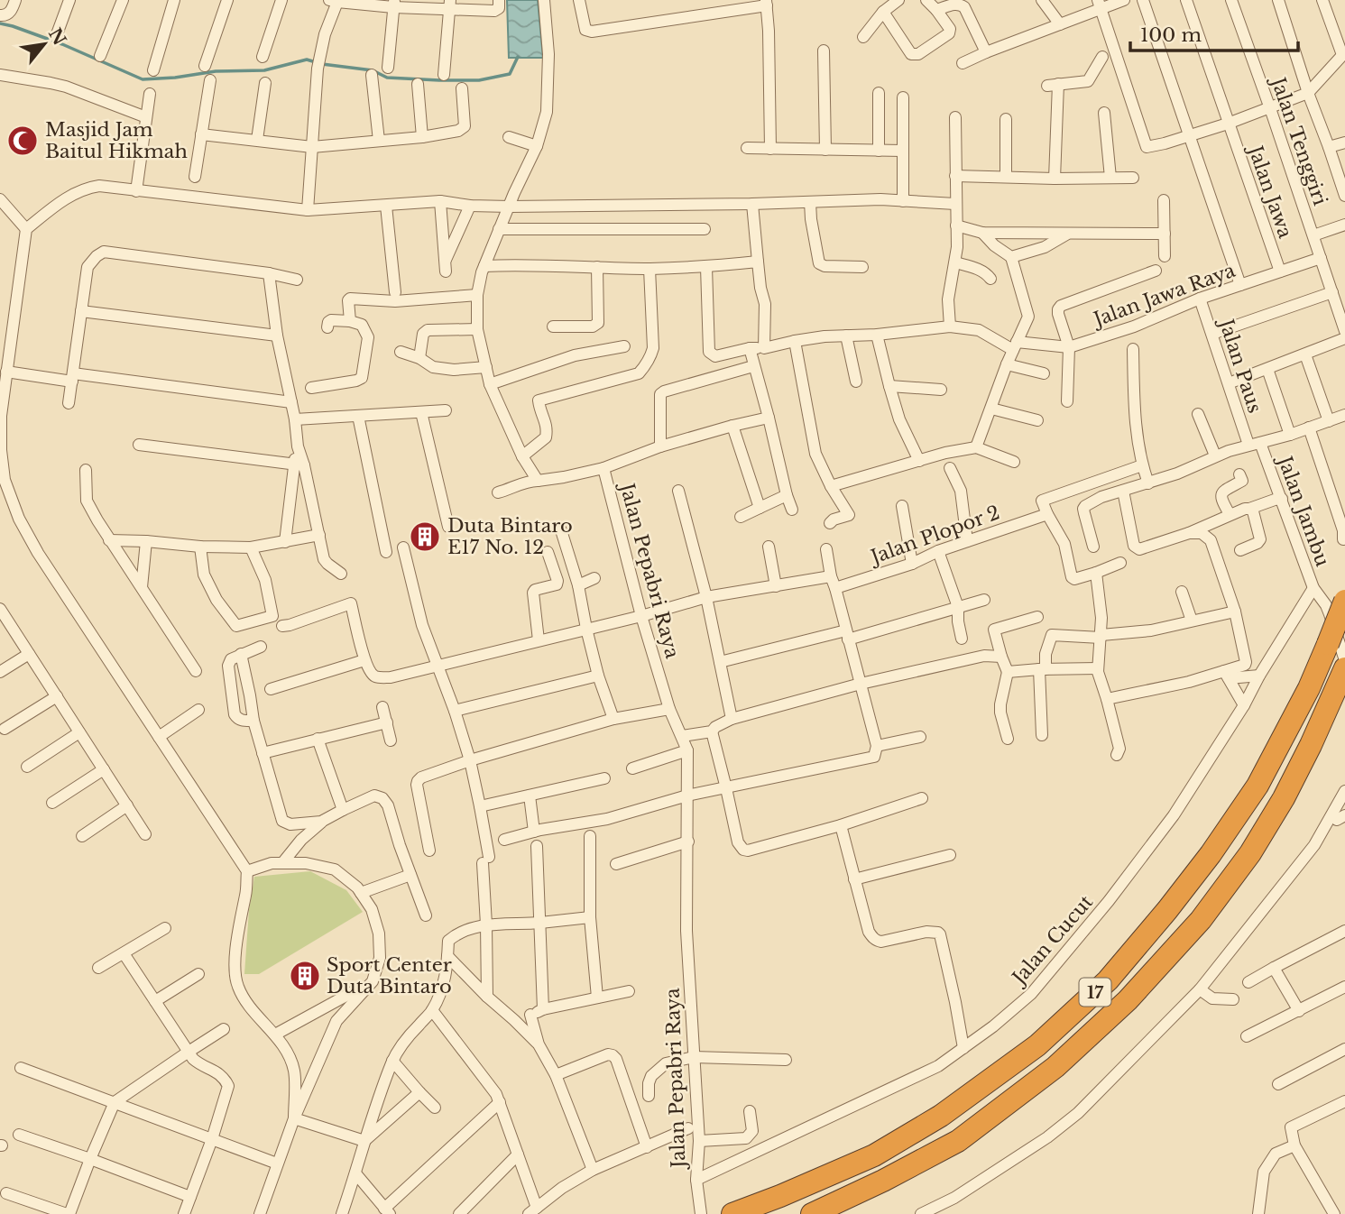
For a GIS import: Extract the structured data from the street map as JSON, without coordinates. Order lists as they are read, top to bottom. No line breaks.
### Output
{"streets":{"highway":["17"],"street":["Jalan Tenggiri","Jalan Jawa","Jalan Jawa Raya","Jalan Paus","Jalan Jambu","Jalan Plopor 2","Jalan Pepabri Raya","Jalan Cucut"]},"crossings":[["Jalan Tenggiri","Jalan Jawa Raya"],["Jalan Jawa","Jalan Jawa Raya"],["Jalan Jawa Raya","Jalan Paus"],["Jalan Paus","Jalan Jambu"],["Jalan Jambu","Jalan Cucut"],["Jalan Pepabri Raya","Jalan Cucut"]],"places":{"mosque":["Masjid Jam Baitul Hikmah"],"building":["Duta Bintaro E17 No. 12","Sport Center Duta Bintaro"]},"scale_bar":"100 m","north":"top right"}
